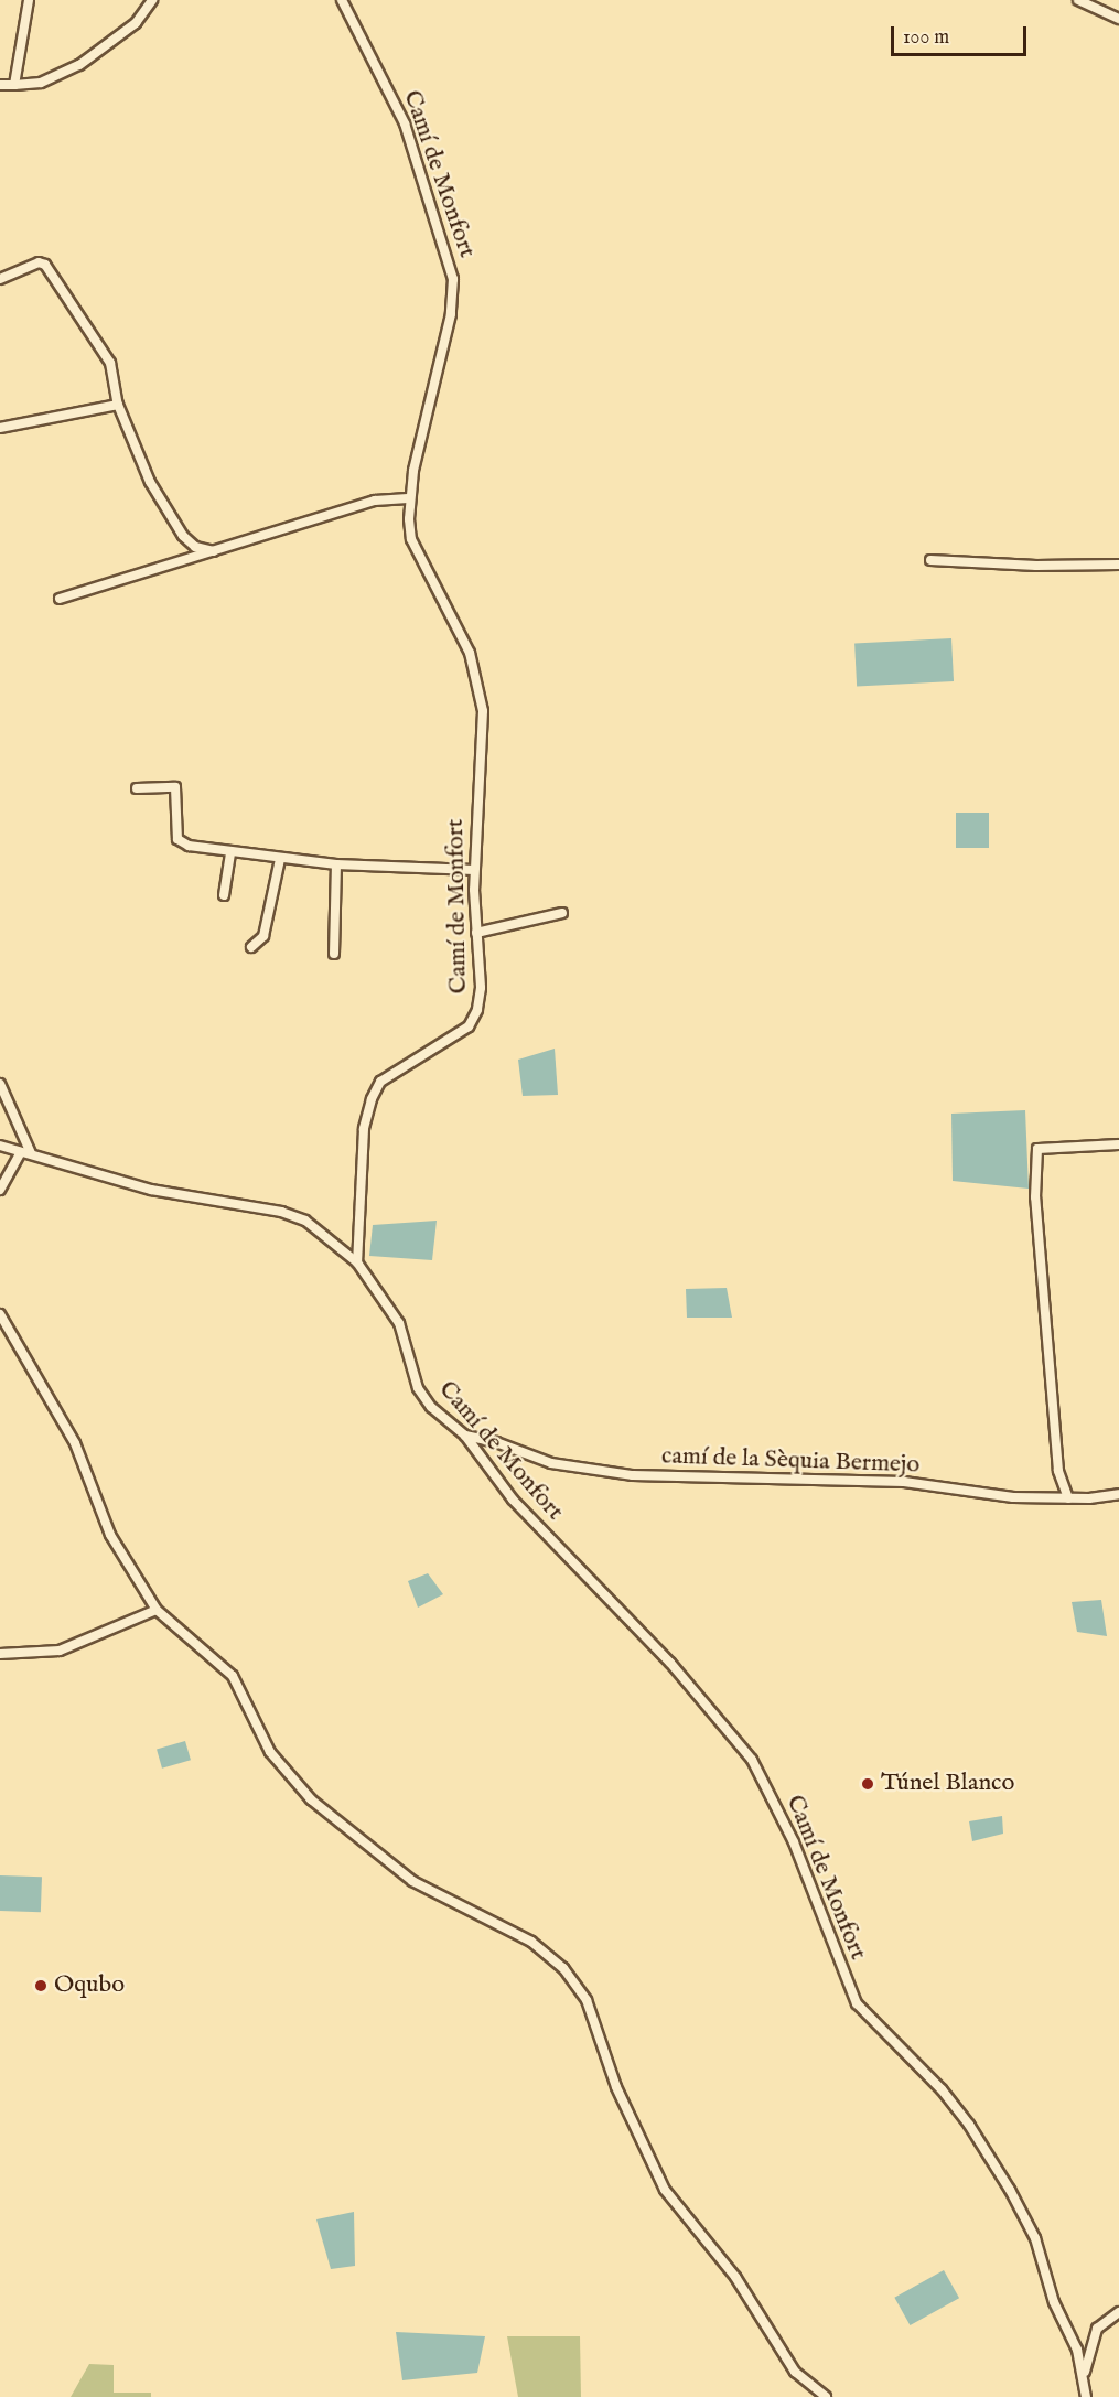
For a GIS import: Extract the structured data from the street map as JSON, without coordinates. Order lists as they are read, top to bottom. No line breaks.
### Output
{"streets":{"street":["Camí de Monfort","camí de la Sèquia Bermejo"]},"crossings":[["Camí de Monfort","camí de la Sèquia Bermejo"]],"places":["Túnel Blanco","Oqubo"],"scale_bar":"100 m"}
